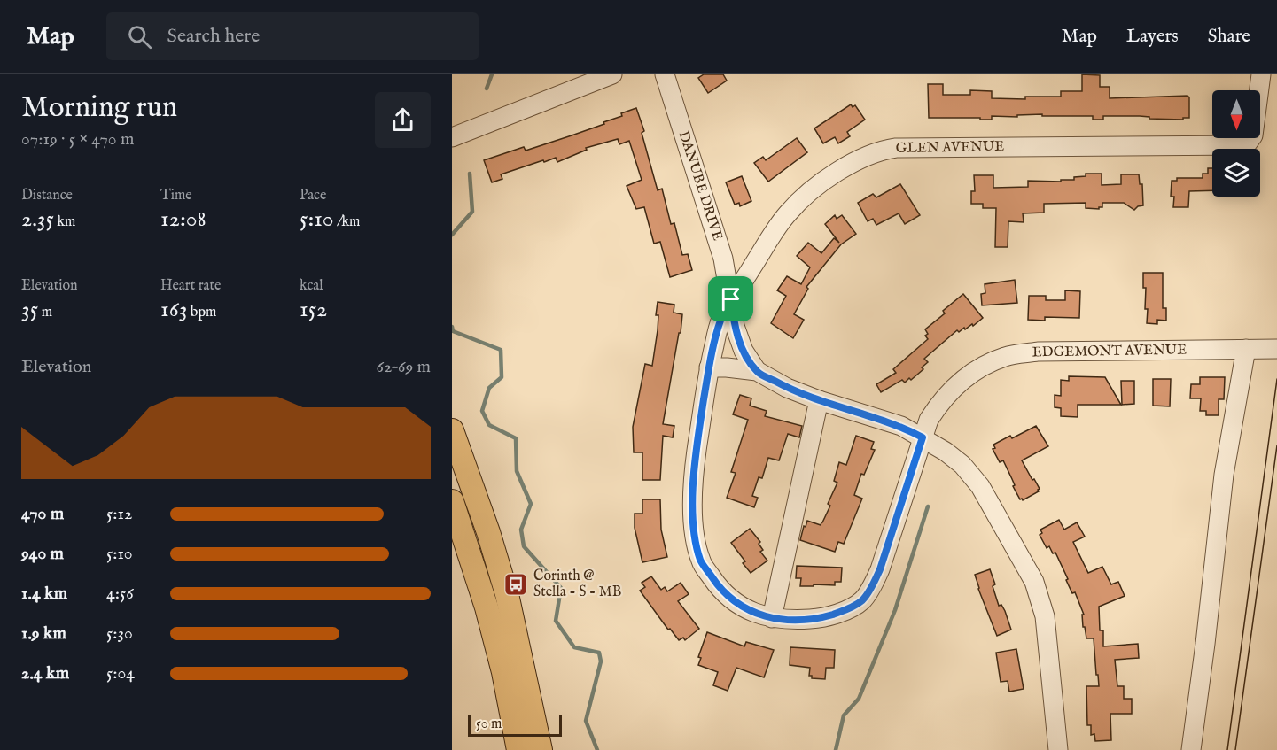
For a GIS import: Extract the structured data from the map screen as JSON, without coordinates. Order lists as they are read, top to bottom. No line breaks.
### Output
{"streets":{"street":["GLEN AVENUE","DANUBE DRIVE","EDGEMONT AVENUE"]},"crossings":[["GLEN AVENUE","DANUBE DRIVE"],["GLEN AVENUE","EDGEMONT AVENUE"]],"places":{"bus stop":["Corinth @ Stella - S - MB"]},"scale_bar":"50 m","north":"bottom","page":{"header":"Map","search":"Search here","nav":["Map","Layers","Share"],"heading":["Morning run","07:19 · 5 × 470 m"],"stats":[["Distance","2.35 km"],["Time","12:08"],["Pace","5:10 /km"],["Elevation","35 m"],["Heart rate","163 bpm"],["kcal","152"]],"chart":["Elevation","62–69 m"],"list":[{"name":"470 m","note":"5:12"},{"name":"940 m","note":"5:10"},{"name":"1.4 km","note":"4:56"},{"name":"1.9 km","note":"5:30"},{"name":"2.4 km","note":"5:04"}],"scale":"50 m"}}
